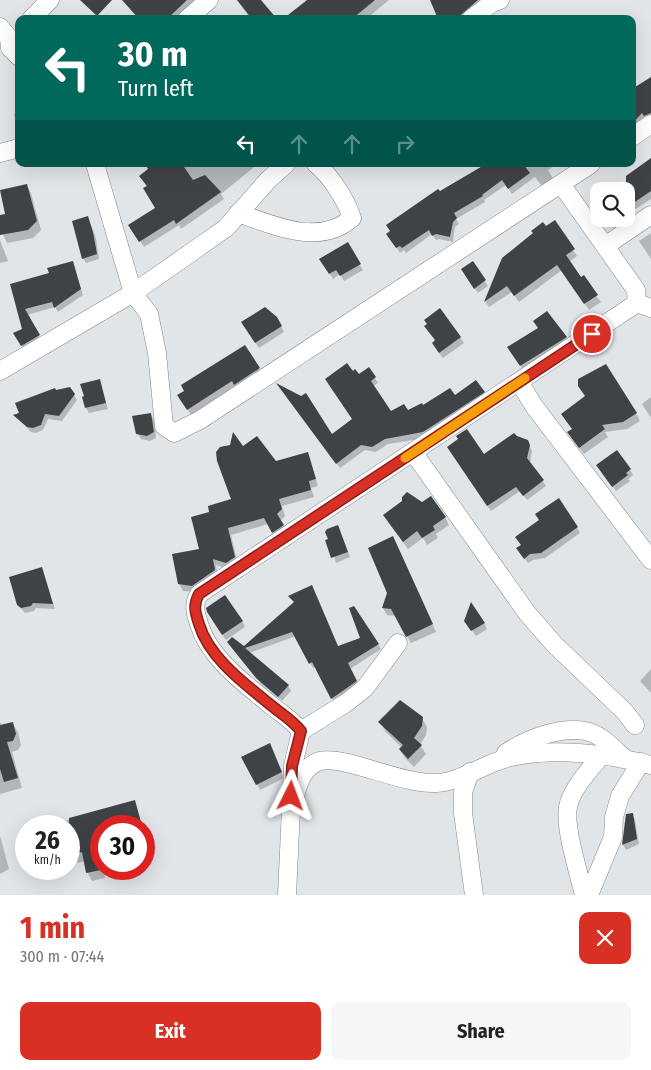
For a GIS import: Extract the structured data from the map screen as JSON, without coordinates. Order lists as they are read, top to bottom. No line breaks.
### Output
{"page":{"turn":["30 m","Turn left"],"speed":"26 km/h","limit":"30","heading":["1 min","300 m · 07:44"],"buttons":["Exit","Share"]}}
